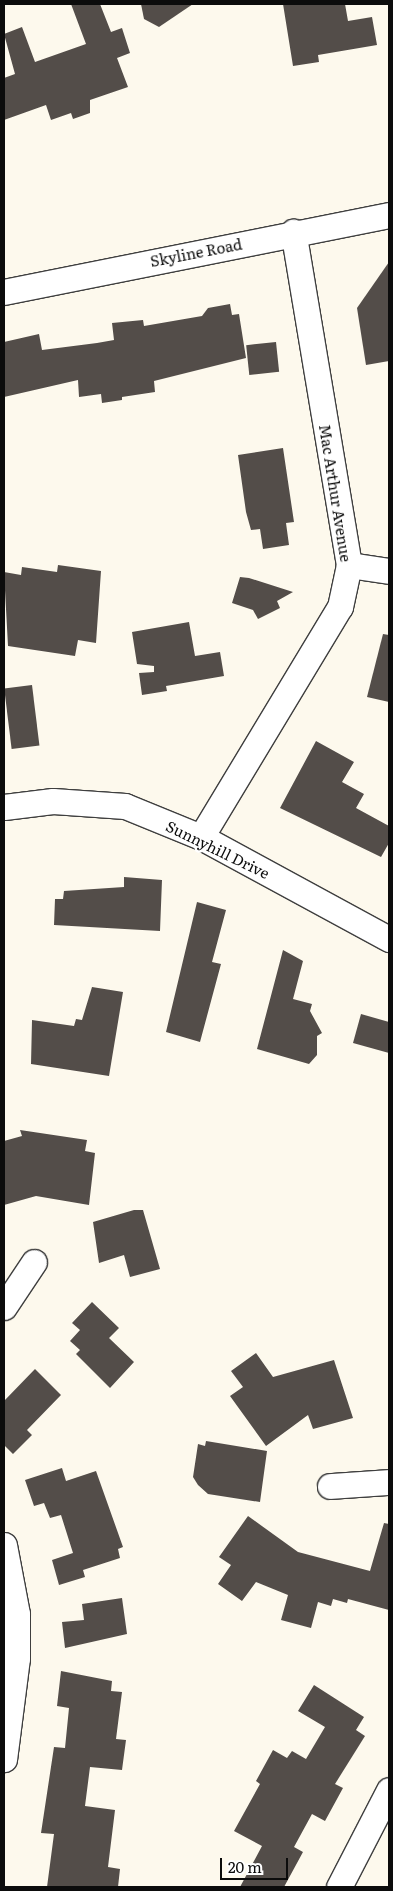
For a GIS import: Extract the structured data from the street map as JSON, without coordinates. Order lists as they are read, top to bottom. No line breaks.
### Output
{"streets":{"street":["Skyline Road","Mac Arthur Avenue","Sunnyhill Drive"]},"crossings":[["Skyline Road","Mac Arthur Avenue"],["Mac Arthur Avenue","Sunnyhill Drive"]],"scale_bar":"20 m"}
